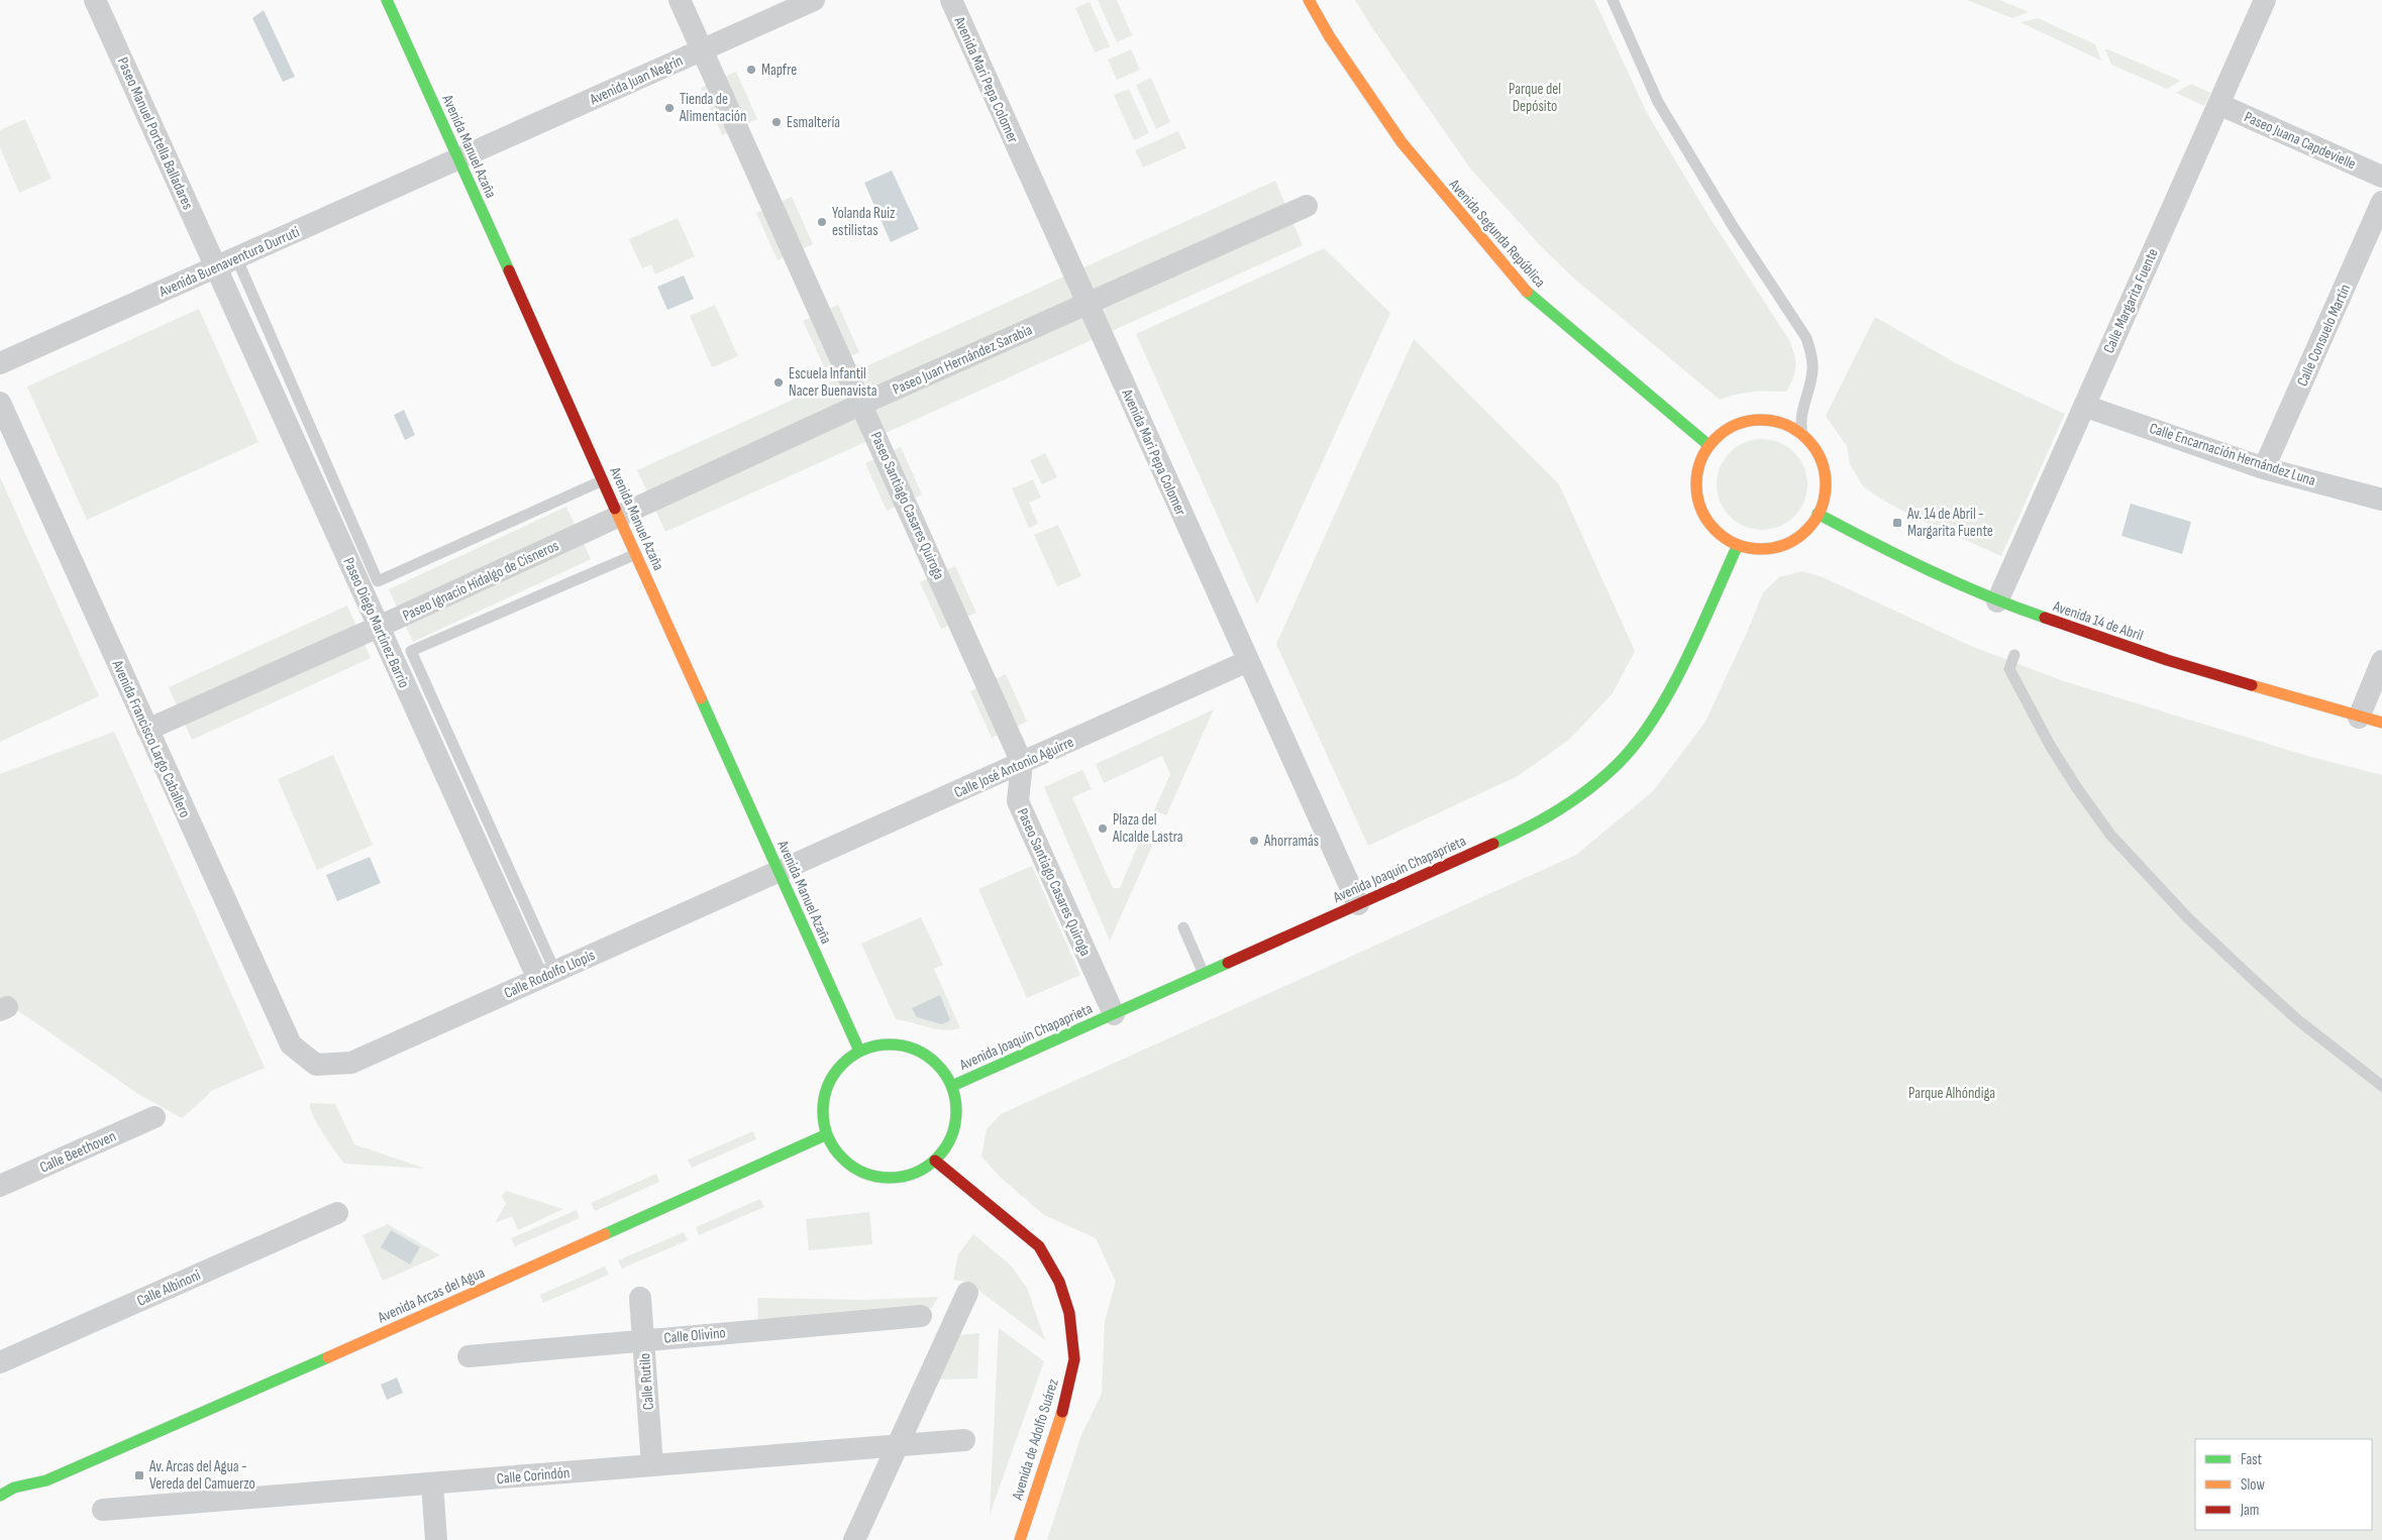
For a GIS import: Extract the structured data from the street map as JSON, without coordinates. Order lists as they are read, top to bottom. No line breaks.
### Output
{"streets":{"street":["Avenida Juan Negrín","Avenida Mari Pepa Colomer","Paseo Manuel Portella Balladares","Paseo Juana Capdevielle","Avenida Manuel Azaña","Avenida Segunda República","Avenida Buenaventura Durruti","Calle Margarita Fuente","Calle Consuelo Martín","Paseo Juan Hernández Sarabia","Calle Encarnación Hernández Luna","Paseo Santiago Casares Quiroga","Paseo Ignacio Hidalgo de Cisneros","Avenida 14 de Abril","Paseo Diego Martínez Barrio","Avenida Francisco Largo Caballero","Calle José Antonio Aguirre","Avenida Joaquín Chapaprieta","Calle Rodolfo Llopis","Calle Beethoven","Calle Albinoni","Avenida Arcas del Agua","Calle Olivino","Calle Rutilo","Avenida de Adolfo Suárez","Calle Corindón"]},"crossings":[["Avenida Juan Negrín","Avenida Manuel Azaña"],["Avenida Juan Negrín","Avenida Buenaventura Durruti"],["Avenida Juan Negrín","Paseo Santiago Casares Quiroga"],["Avenida Mari Pepa Colomer","Paseo Juan Hernández Sarabia"],["Avenida Mari Pepa Colomer","Calle José Antonio Aguirre"],["Avenida Mari Pepa Colomer","Avenida Joaquín Chapaprieta"],["Paseo Manuel Portella Balladares","Avenida Buenaventura Durruti"],["Paseo Manuel Portella Balladares","Paseo Diego Martínez Barrio"],["Paseo Juana Capdevielle","Calle Margarita Fuente"],["Avenida Manuel Azaña","Avenida Buenaventura Durruti"],["Avenida Manuel Azaña","Paseo Juan Hernández Sarabia"],["Avenida Manuel Azaña","Paseo Ignacio Hidalgo de Cisneros"],["Avenida Manuel Azaña","Calle José Antonio Aguirre"],["Avenida Manuel Azaña","Avenida Joaquín Chapaprieta"],["Avenida Manuel Azaña","Calle Rodolfo Llopis"],["Avenida Manuel Azaña","Avenida Arcas del Agua"],["Avenida Manuel Azaña","Avenida de Adolfo Suárez"],["Avenida Segunda República","Avenida 14 de Abril"],["Avenida Segunda República","Avenida Joaquín Chapaprieta"],["Avenida Buenaventura Durruti","Paseo Diego Martínez Barrio"],["Calle Margarita Fuente","Calle Encarnación Hernández Luna"],["Calle Margarita Fuente","Avenida 14 de Abril"],["Calle Consuelo Martín","Calle Encarnación Hernández Luna"],["Paseo Juan Hernández Sarabia","Paseo Santiago Casares Quiroga"],["Paseo Juan Hernández Sarabia","Paseo Ignacio Hidalgo de Cisneros"],["Paseo Santiago Casares Quiroga","Calle José Antonio Aguirre"],["Paseo Santiago Casares Quiroga","Avenida Joaquín Chapaprieta"],["Paseo Ignacio Hidalgo de Cisneros","Paseo Diego Martínez Barrio"],["Paseo Ignacio Hidalgo de Cisneros","Avenida Francisco Largo Caballero"],["Avenida 14 de Abril","Avenida Joaquín Chapaprieta"],["Paseo Diego Martínez Barrio","Calle Rodolfo Llopis"],["Avenida Francisco Largo Caballero","Calle Rodolfo Llopis"],["Calle José Antonio Aguirre","Calle Rodolfo Llopis"],["Avenida Joaquín Chapaprieta","Avenida Arcas del Agua"],["Avenida Joaquín Chapaprieta","Avenida de Adolfo Suárez"],["Avenida Arcas del Agua","Avenida de Adolfo Suárez"],["Calle Olivino","Calle Rutilo"],["Calle Rutilo","Calle Corindón"]],"parks":["Parque del Depósito","Parque Alhóndiga"],"places":{"other":["Mapfre","Tienda de Alimentación","Esmaltería","Yolanda Ruiz estilistas","Escuela Infantil Nacer Buenavista","Plaza del Alcalde Lastra","Ahorramás"],"transit":["Av. 14 de Abril - Margarita Fuente","Av. Arcas del Agua - Vereda del Camuerzo"]},"legend":["Fast","Slow","Jam"]}
